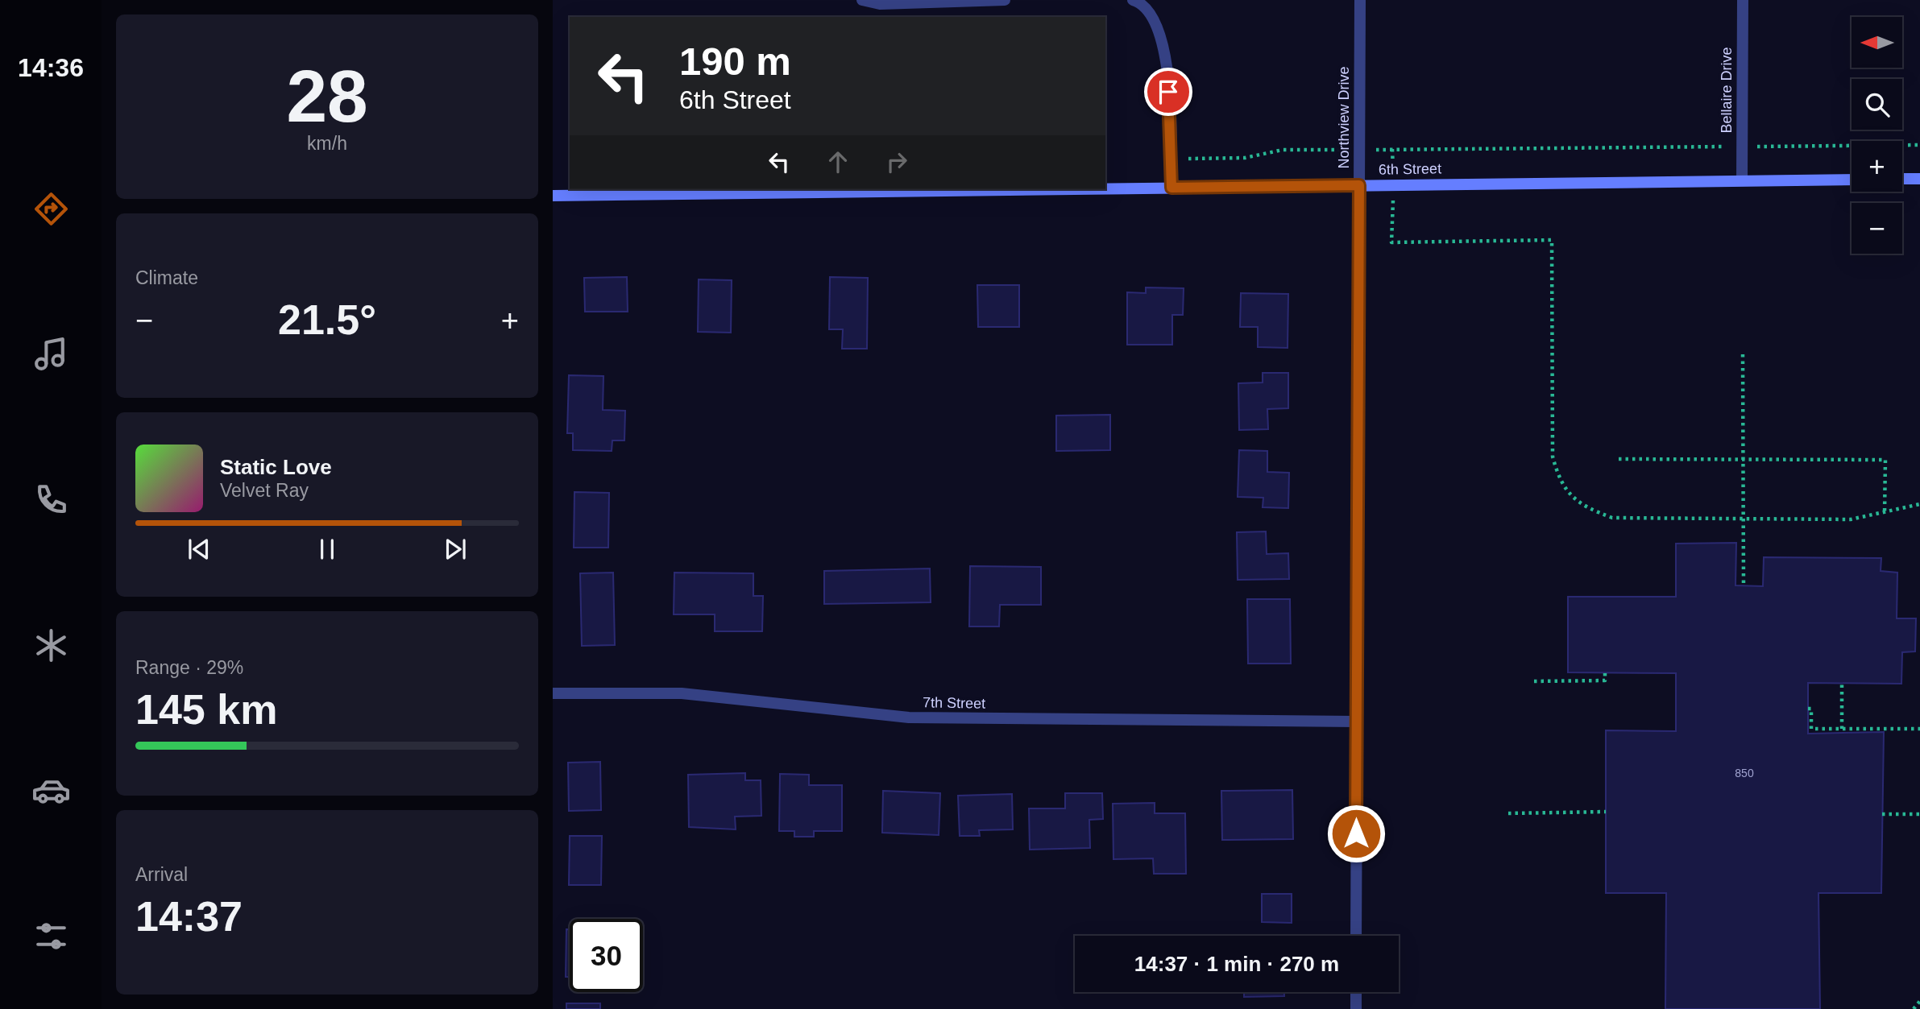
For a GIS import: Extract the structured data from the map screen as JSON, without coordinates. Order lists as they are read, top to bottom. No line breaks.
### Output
{"streets":{"main road":["6th Street"],"street":["Bellaire Drive","Northview Drive","7th Street"]},"crossings":[["Bellaire Drive","6th Street"],["Northview Drive","6th Street"],["Northview Drive","7th Street"]],"house_numbers":["850"],"north":"left","page":{"tabs":"14:36","tile":[["28","km/h"],"Climate",["Range · 29%","145 km"],["Arrival","14:37"]],"map_buttons":["+","−"],"turn":["190 m","6th Street"],"heat":["−","21.5°","+"],"song":["Static Love","Velvet Ray"],"limit":"30","trip":"14:37 · 1 min · 270 m"}}
